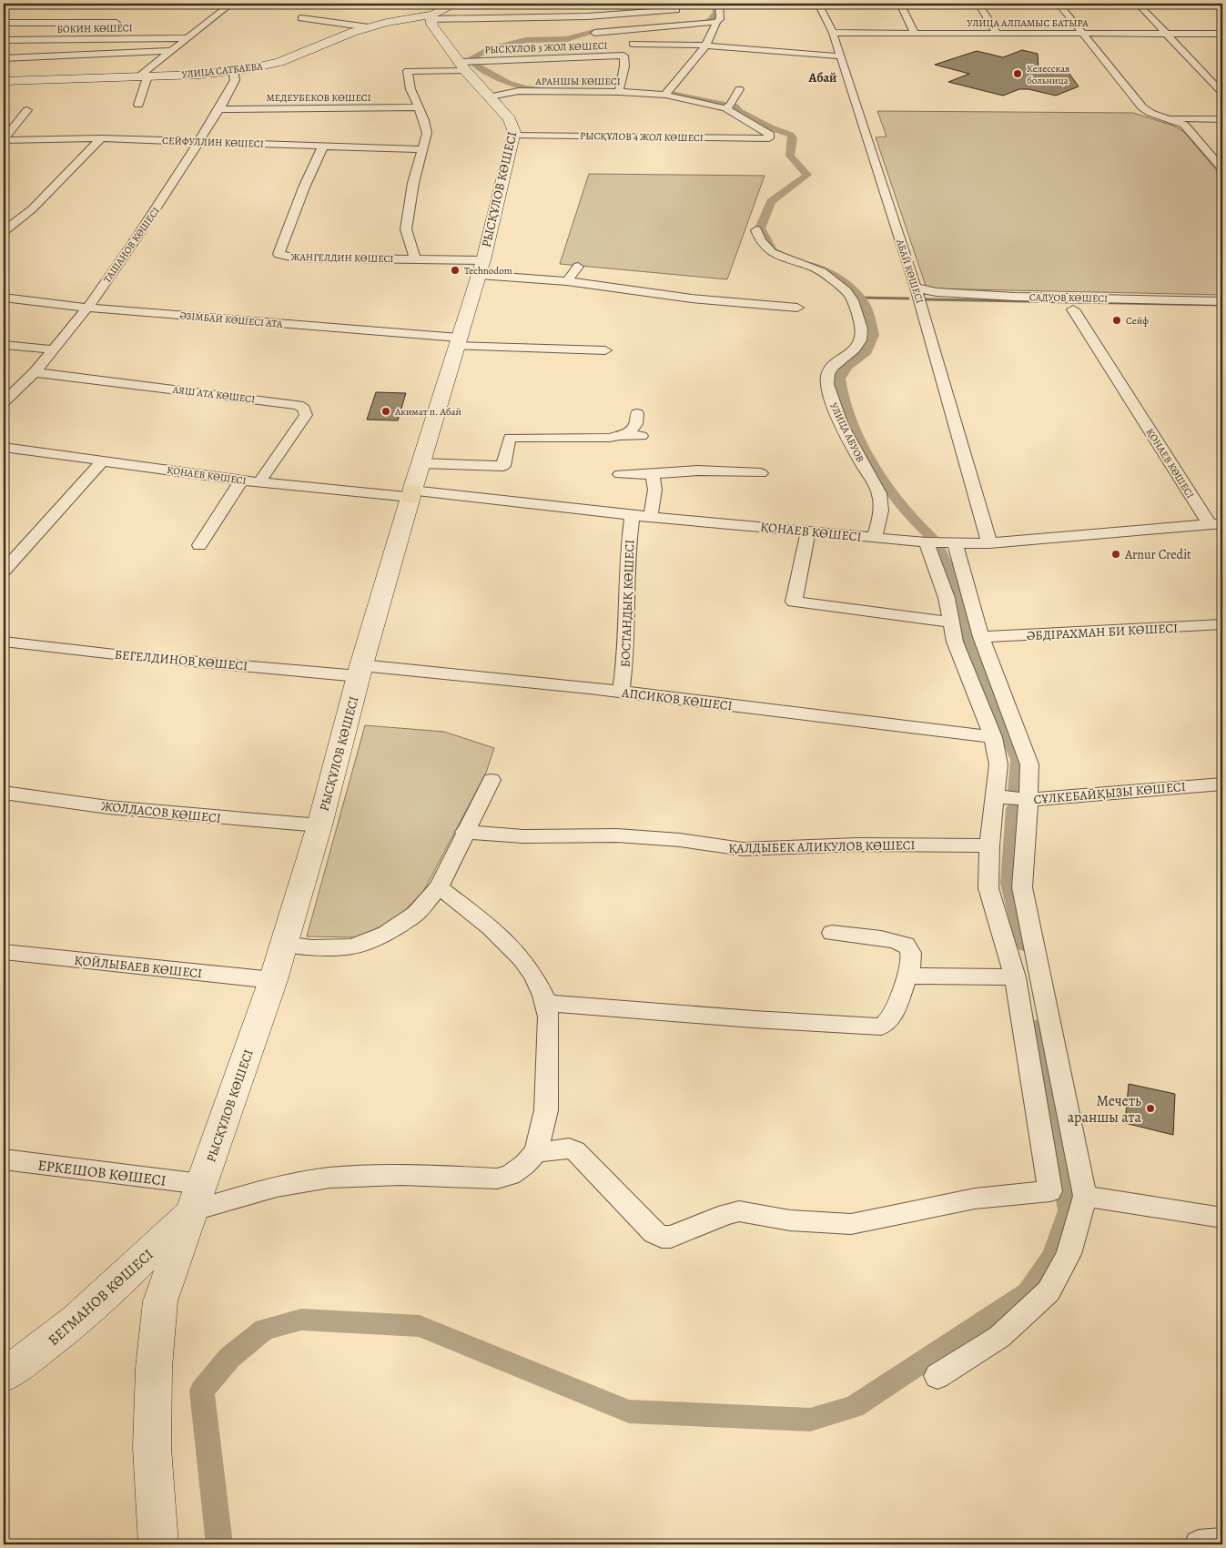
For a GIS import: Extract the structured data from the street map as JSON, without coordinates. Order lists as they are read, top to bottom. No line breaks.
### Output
{"streets":{"main road":["УЛИЦА САТБАЕВА","РЫСҚҰЛОВ КӨШЕСІ","БЕГМАНОВ КӨШЕСІ"],"street":["УЛИЦА АЛПАМЫС БАТЫРА","БОКИН КӨШЕСІ","РЫСҚҰЛОВ 3 ЖОЛ КӨШЕСІ","АРАНШЫ КӨШЕСІ","МЕДЕУБЕКОВ КӨШЕСІ","РЫСҚҰЛОВ 4 ЖОЛ КӨШЕСІ","СЕЙФУЛЛИН КӨШЕСІ","ТАШАНОВ КӨШЕСІ","ЖАНГЕЛДИН КӨШЕСІ","АБАЙ КӨШЕСІ","САДУОВ КӨШЕСІ","ӘЗІМБАЙ КӨШЕСІ АТА","АЯШ АТА КӨШЕСІ","УЛИЦА АБУОВ","ҚОНАЕВ КӨШЕСІ","БОСТАНДЫҚ КӨШЕСІ","ӘБДІРАХМАН БИ КӨШЕСІ","БЕГЕЛДИНОВ КӨШЕСІ","АПСИКОВ КӨШЕСІ","СҰЛКЕБАЙҚЫЗЫ КӨШЕСІ","ЖОЛДАСОВ КӨШЕСІ","ҚАЛДЫБЕК АЛИКУЛОВ КӨШЕСІ","ҚОЙЛЫБАЕВ КӨШЕСІ","ЕРКЕШОВ КӨШЕСІ"]},"crossings":[["УЛИЦА АЛПАМЫС БАТЫРА","АБАЙ КӨШЕСІ"],["РЫСҚҰЛОВ 3 ЖОЛ КӨШЕСІ","АРАНШЫ КӨШЕСІ"],["РЫСҚҰЛОВ 3 ЖОЛ КӨШЕСІ","РЫСҚҰЛОВ КӨШЕСІ"],["РЫСҚҰЛОВ 3 ЖОЛ КӨШЕСІ","ЖАНГЕЛДИН КӨШЕСІ"],["УЛИЦА САТБАЕВА","РЫСҚҰЛОВ КӨШЕСІ"],["УЛИЦА САТБАЕВА","ТАШАНОВ КӨШЕСІ"],["АРАНШЫ КӨШЕСІ","РЫСҚҰЛОВ 4 ЖОЛ КӨШЕСІ"],["АРАНШЫ КӨШЕСІ","РЫСҚҰЛОВ КӨШЕСІ"],["МЕДЕУБЕКОВ КӨШЕСІ","ТАШАНОВ КӨШЕСІ"],["МЕДЕУБЕКОВ КӨШЕСІ","ЖАНГЕЛДИН КӨШЕСІ"],["РЫСҚҰЛОВ 4 ЖОЛ КӨШЕСІ","РЫСҚҰЛОВ КӨШЕСІ"],["СЕЙФУЛЛИН КӨШЕСІ","ТАШАНОВ КӨШЕСІ"],["СЕЙФУЛЛИН КӨШЕСІ","ЖАНГЕЛДИН КӨШЕСІ"],["РЫСҚҰЛОВ КӨШЕСІ","ЖАНГЕЛДИН КӨШЕСІ"],["РЫСҚҰЛОВ КӨШЕСІ","ӘЗІМБАЙ КӨШЕСІ АТА"],["РЫСҚҰЛОВ КӨШЕСІ","ҚОНАЕВ КӨШЕСІ"],["РЫСҚҰЛОВ КӨШЕСІ","БЕГЕЛДИНОВ КӨШЕСІ"],["РЫСҚҰЛОВ КӨШЕСІ","АПСИКОВ КӨШЕСІ"],["РЫСҚҰЛОВ КӨШЕСІ","ЖОЛДАСОВ КӨШЕСІ"],["РЫСҚҰЛОВ КӨШЕСІ","ҚОЙЛЫБАЕВ КӨШЕСІ"],["РЫСҚҰЛОВ КӨШЕСІ","ЕРКЕШОВ КӨШЕСІ"],["РЫСҚҰЛОВ КӨШЕСІ","БЕГМАНОВ КӨШЕСІ"],["ТАШАНОВ КӨШЕСІ","ӘЗІМБАЙ КӨШЕСІ АТА"],["ТАШАНОВ КӨШЕСІ","АЯШ АТА КӨШЕСІ"],["АБАЙ КӨШЕСІ","САДУОВ КӨШЕСІ"],["АБАЙ КӨШЕСІ","ҚОНАЕВ КӨШЕСІ"],["АЯШ АТА КӨШЕСІ","ҚОНАЕВ КӨШЕСІ"],["УЛИЦА АБУОВ","ҚОНАЕВ КӨШЕСІ"],["ҚОНАЕВ КӨШЕСІ","БОСТАНДЫҚ КӨШЕСІ"],["БОСТАНДЫҚ КӨШЕСІ","АПСИКОВ КӨШЕСІ"],["БЕГЕЛДИНОВ КӨШЕСІ","АПСИКОВ КӨШЕСІ"],["ЕРКЕШОВ КӨШЕСІ","БЕГМАНОВ КӨШЕСІ"]],"districts":["Абай"],"places":["Келесская больница","Technodom","Сейф","Акимат п. Абай","Arnur Credit","Мечеть араншы ата"]}
